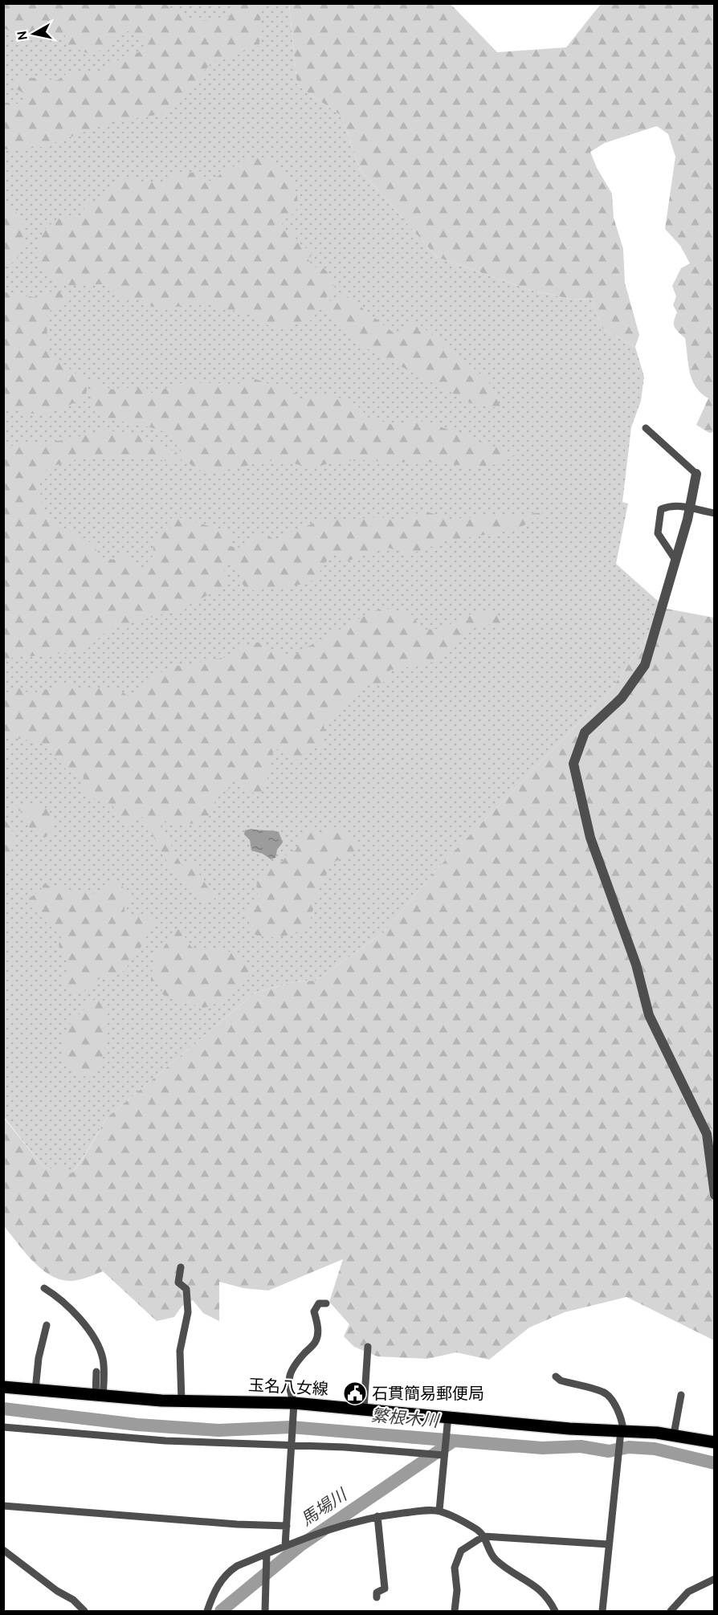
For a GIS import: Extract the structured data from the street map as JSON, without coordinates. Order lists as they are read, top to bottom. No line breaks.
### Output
{"streets":{"main road":["玉名八女線"]},"water":["繁根木川","馬場川"],"places":{"public building":["石貫簡易郵便局"]},"north":"left"}
